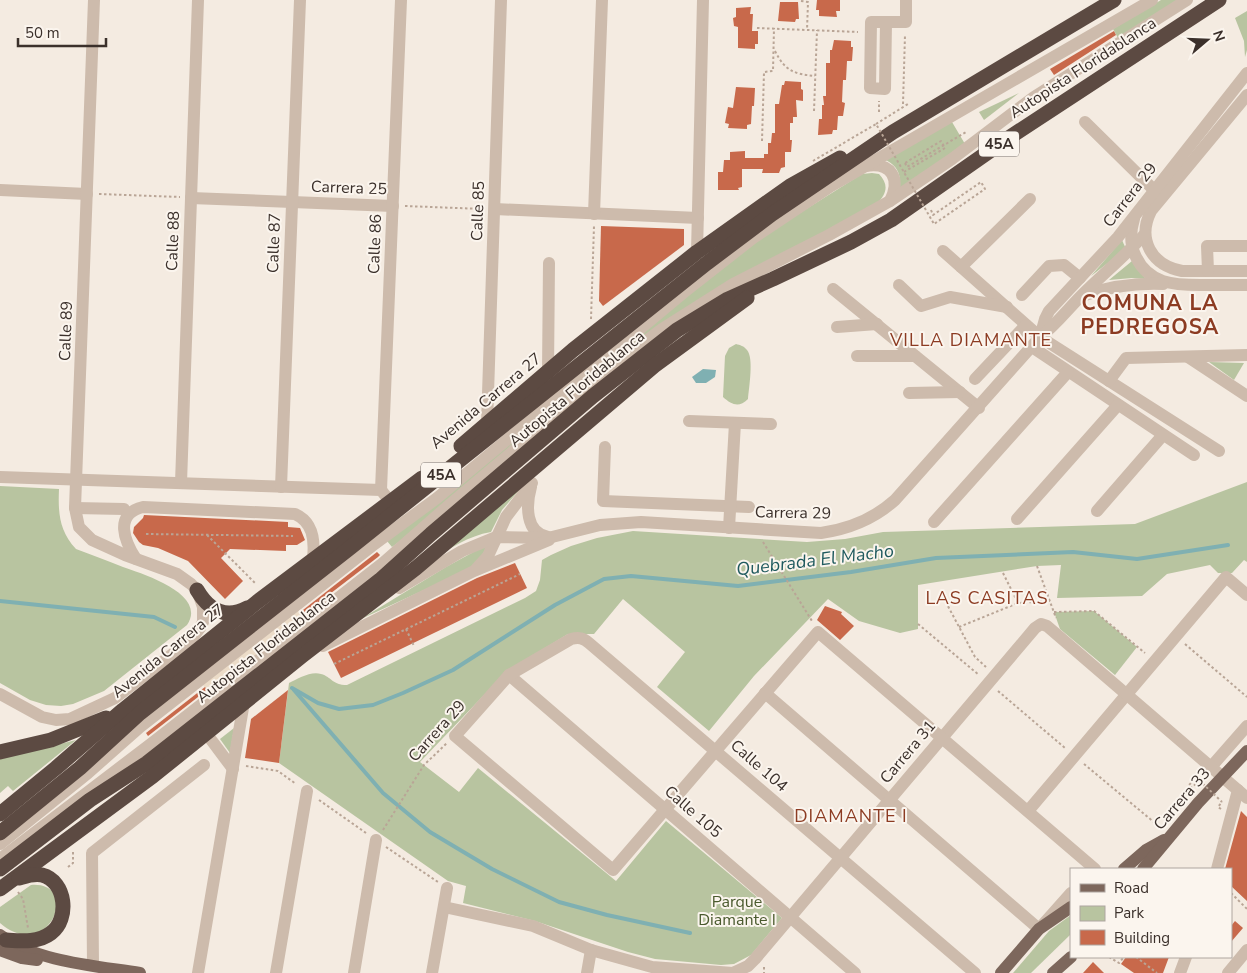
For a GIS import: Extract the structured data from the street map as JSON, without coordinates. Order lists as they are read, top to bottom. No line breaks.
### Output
{"streets":{"highway":["Autopista Floridablanca","45A","Avenida Carrera 27"],"main road":["Carrera 33"],"street":["Carrera 25","Carrera 29","Calle 85","Calle 88","Calle 87","Calle 86","Calle 89","Carrera 31","Calle 104","Calle 105"]},"crossings":[["Autopista Floridablanca","45A"],["Autopista Floridablanca","Avenida Carrera 27"],["45A","Carrera 29"],["Carrera 25","Calle 85"],["Carrera 25","Calle 88"],["Carrera 25","Calle 87"],["Carrera 25","Calle 86"],["Carrera 29","Calle 104"],["Carrera 29","Calle 105"],["Calle 85","Avenida Carrera 27"],["Calle 86","Avenida Carrera 27"],["Carrera 31","Calle 104"],["Carrera 31","Calle 105"]],"districts":["COMUNA LA PEDREGOSA","VILLA DIAMANTE","LAS CASITAS","DIAMANTE I"],"water":["Quebrada El Macho"],"parks":["Parque Diamante I"],"legend":["Road","Park","Building"],"scale_bar":"50 m","north":"right"}
